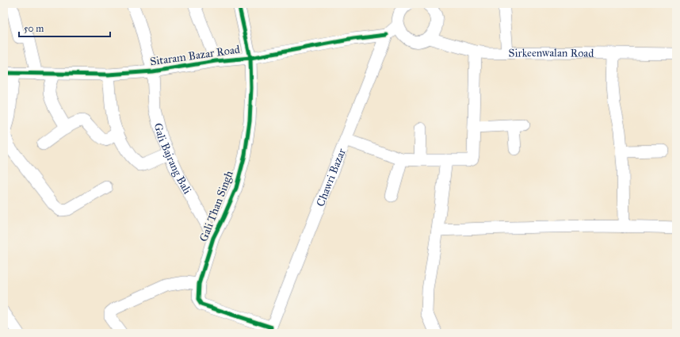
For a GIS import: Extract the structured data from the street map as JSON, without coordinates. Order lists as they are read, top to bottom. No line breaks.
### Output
{"streets":{"street":["Sirkeenwalan Road","Sitaram Bazar Road","Gali Bajrang Bali","Chawri Bazar","Gali Than Singh"]},"crossings":[["Sitaram Bazar Road","Gali Bajrang Bali"],["Sitaram Bazar Road","Chawri Bazar"],["Sitaram Bazar Road","Gali Than Singh"],["Gali Bajrang Bali","Gali Than Singh"],["Chawri Bazar","Gali Than Singh"]],"scale_bar":"50 m"}
